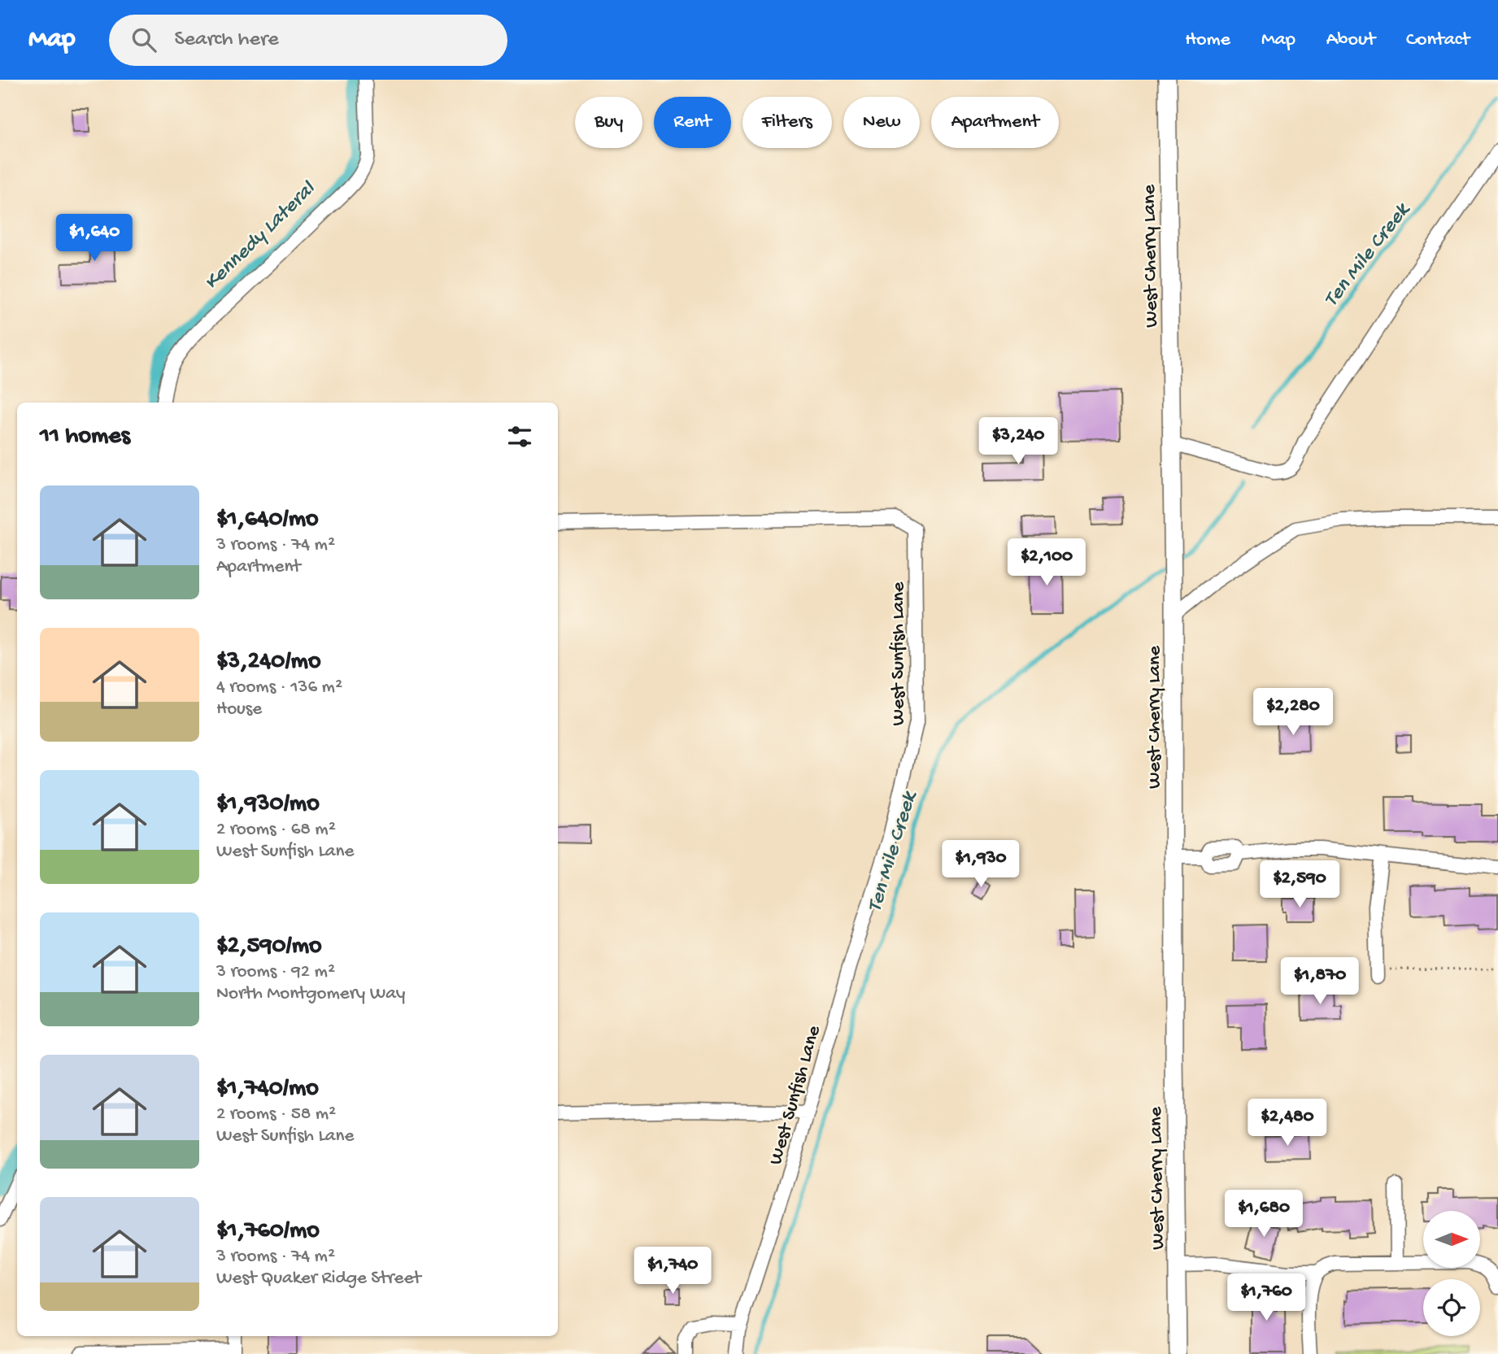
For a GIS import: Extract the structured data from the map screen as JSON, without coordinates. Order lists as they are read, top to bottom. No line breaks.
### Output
{"streets":{"main road":["West Cherry Lane"],"street":["West Sunfish Lane"]},"water":["Kennedy Lateral","Ten Mile Creek"],"north":"right","page":{"header":"Map","search":"Search here","nav":["Home","Map","About","Contact"],"chip":["Buy","Rent","Filters","New","Apartment"],"price":["$1,640","$3,240","$2,100","$2,280","$1,930","$2,590","$1,870","$2,480","$1,680","$1,740","$1,760"],"heading":"11 homes","list":[{"name":"$1,640/mo","note":"3 rooms · 74 m² · Apartment"},{"name":"$3,240/mo","note":"4 rooms · 136 m² · House"},{"name":"$1,930/mo","note":"2 rooms · 68 m² · West Sunfish Lane"},{"name":"$2,590/mo","note":"3 rooms · 92 m² · North Montgomery Way"},{"name":"$1,740/mo","note":"2 rooms · 58 m² · West Sunfish Lane"},{"name":"$1,760/mo","note":"3 rooms · 74 m² · West Quaker Ridge Street"}]}}
